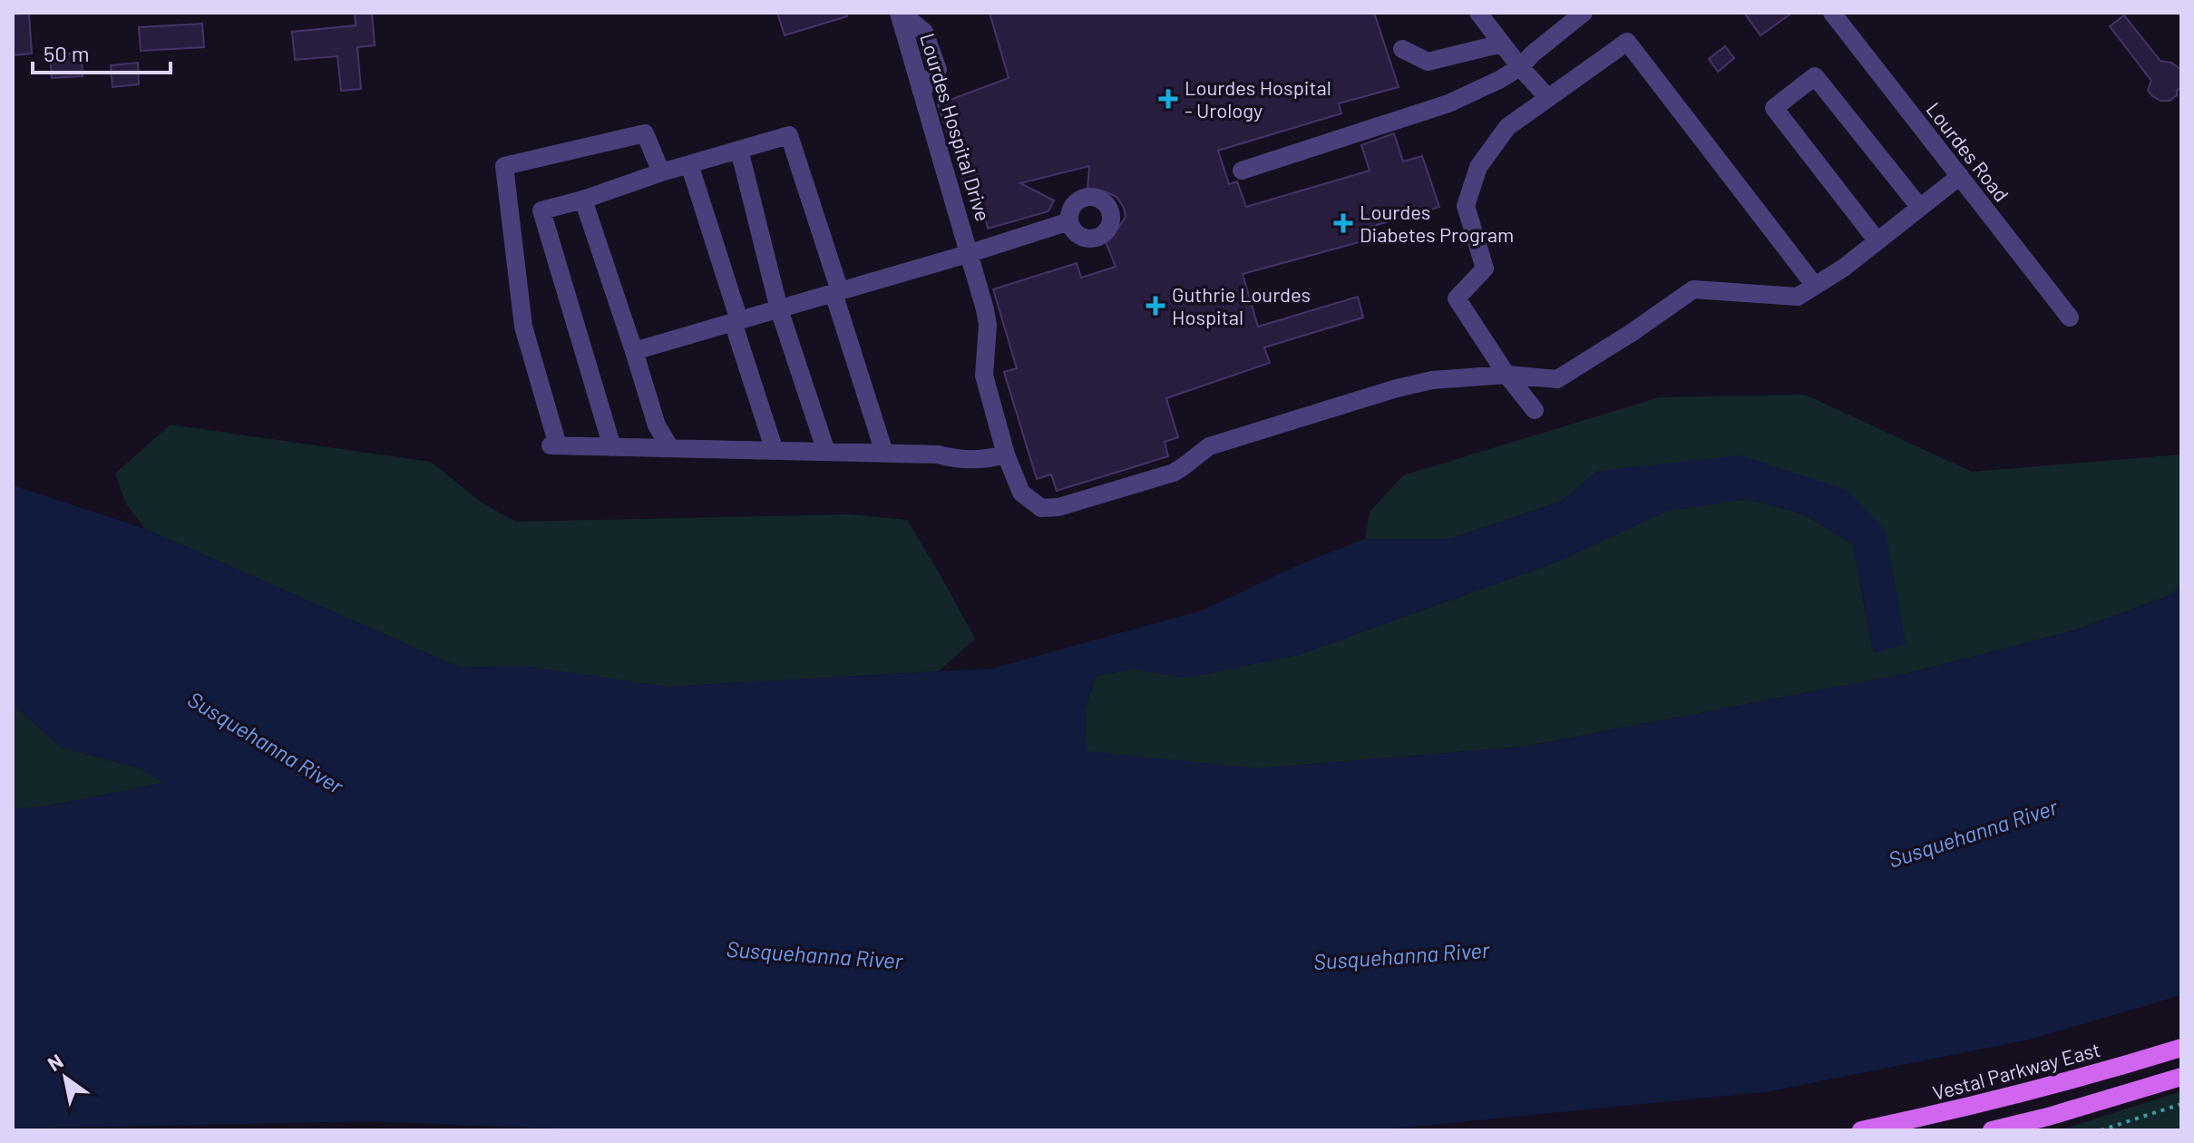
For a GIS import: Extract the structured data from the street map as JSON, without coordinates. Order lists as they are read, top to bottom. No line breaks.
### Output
{"streets":{"main road":["Vestal Parkway East"],"street":["Lourdes Hospital Drive","Lourdes Road"]},"water":["Susquehanna River"],"places":{"health":["Lourdes Hospital - Urology","Lourdes Diabetes Program","Guthrie Lourdes Hospital"]},"scale_bar":"50 m","north":"top left"}
